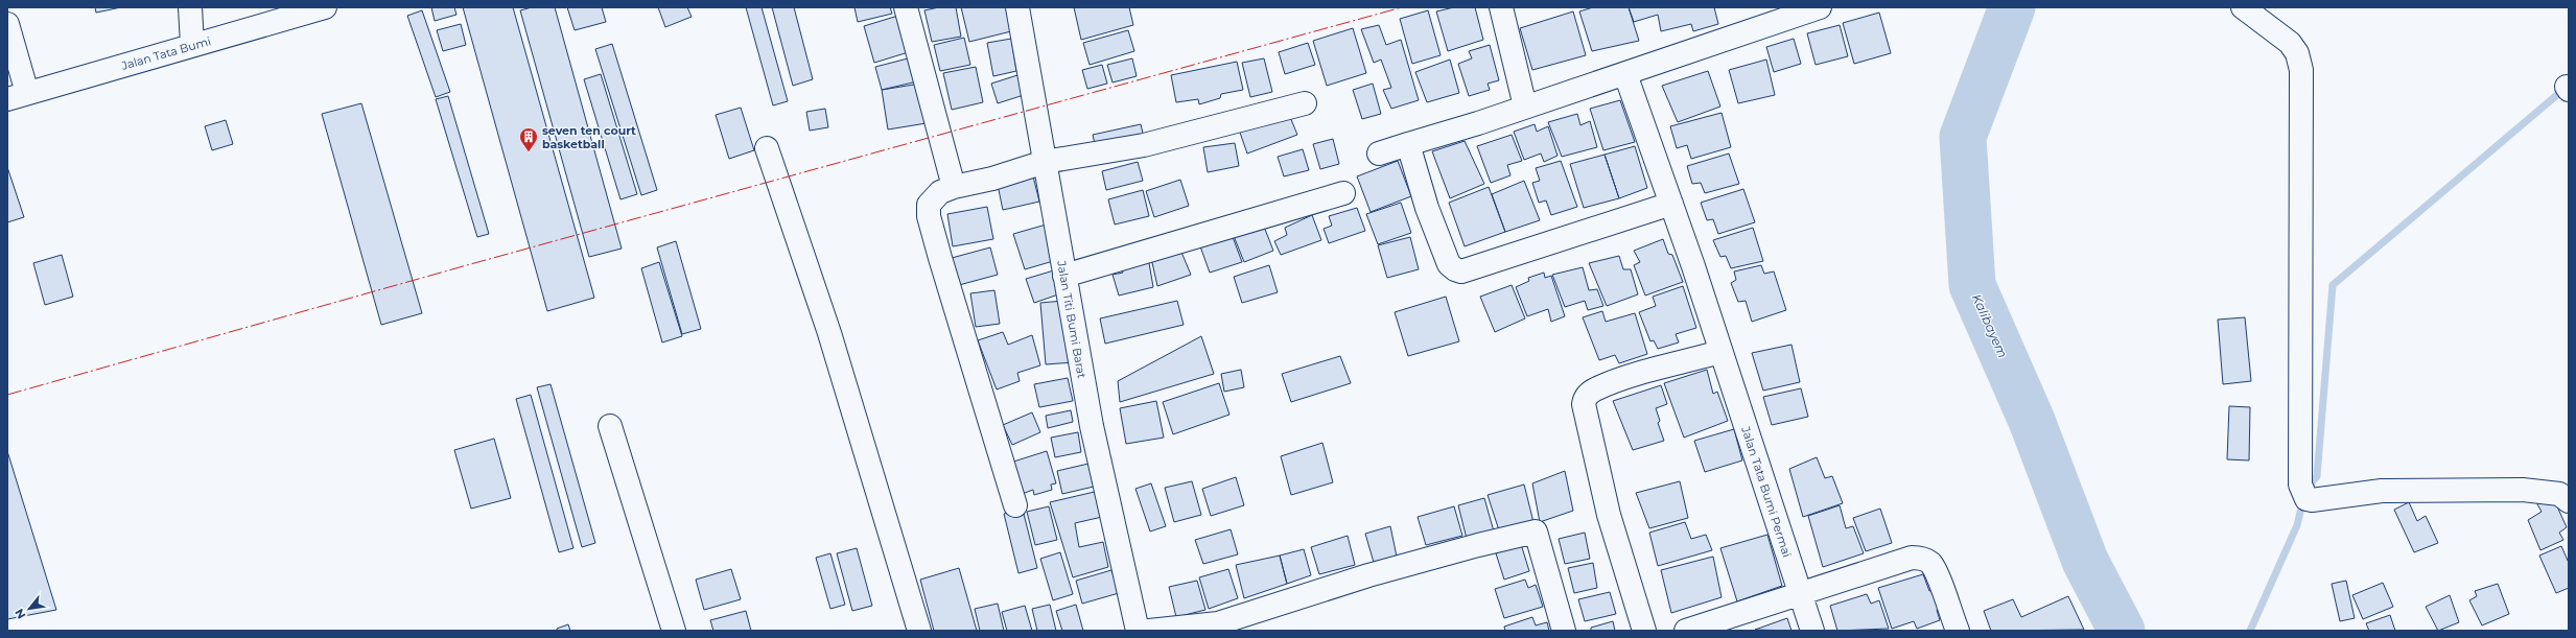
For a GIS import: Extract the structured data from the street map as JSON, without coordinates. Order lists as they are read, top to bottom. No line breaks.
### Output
{"streets":{"street":["Jalan Tata Bumi","Jalan Titi Bumi Barat","Jalan Tata Bumi Permai"]},"water":["Kalibayem"],"places":{"building":["seven ten court basketball"]},"north":"bottom left"}
